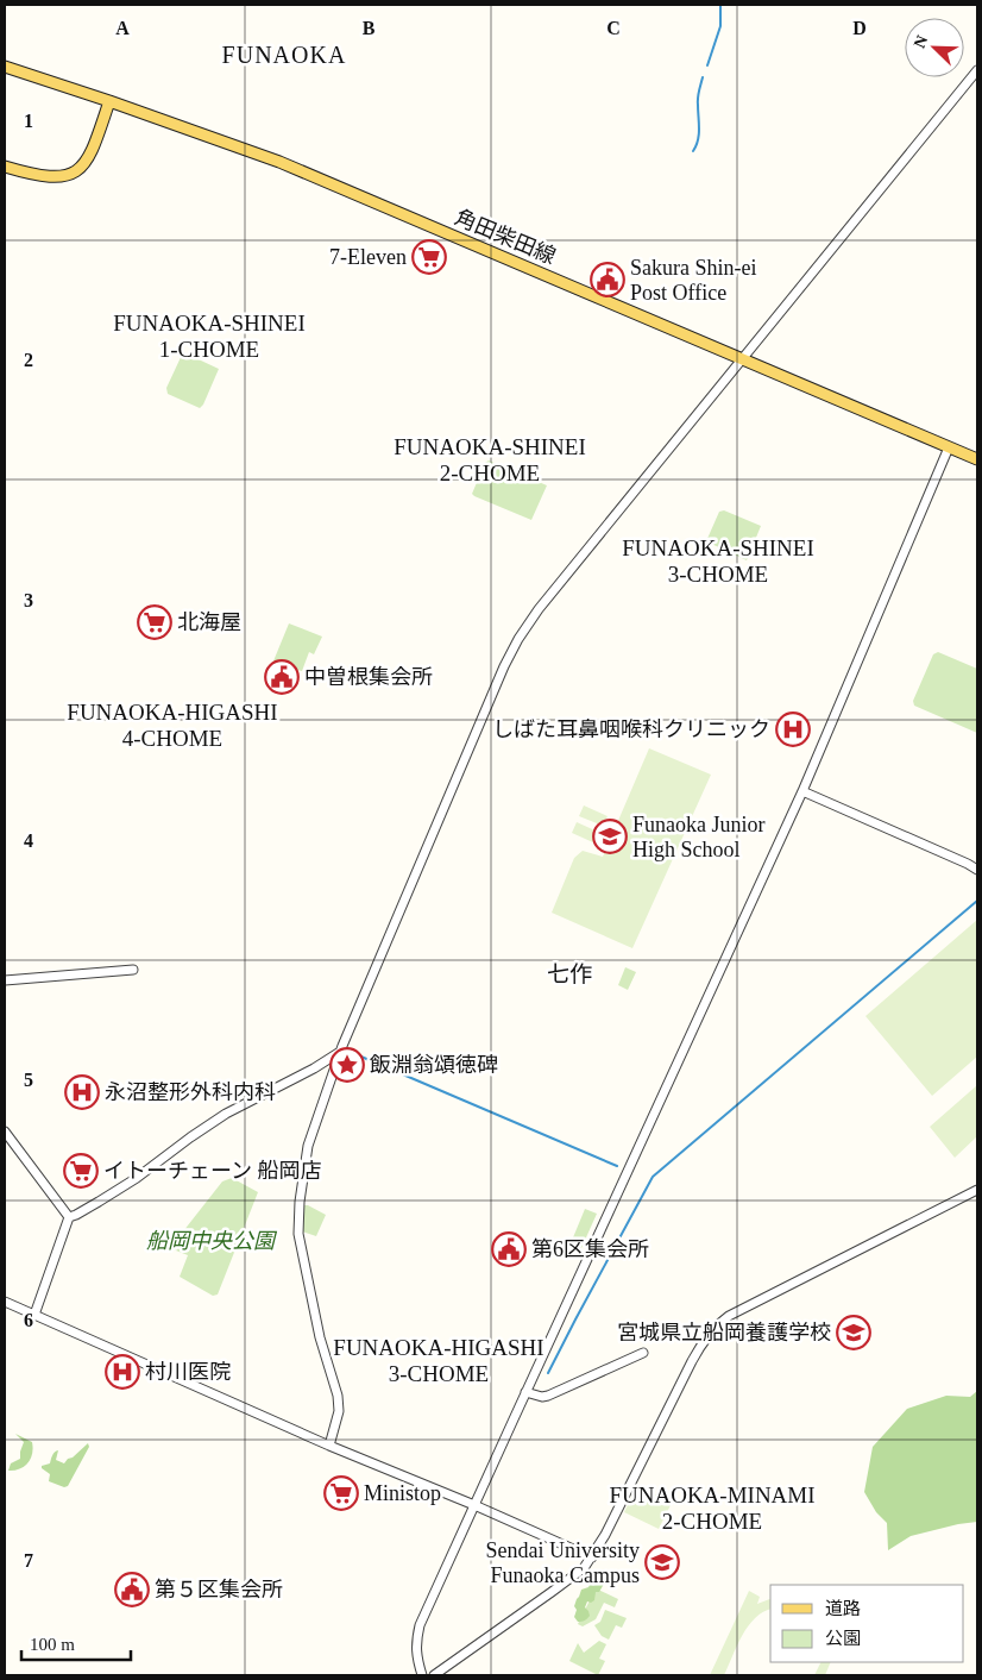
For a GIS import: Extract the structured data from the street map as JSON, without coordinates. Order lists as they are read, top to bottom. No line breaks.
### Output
{"streets":{"main road":["角田柴田線"]},"districts":["FUNAOKA","FUNAOKA-SHINEI 1-CHOME","FUNAOKA-SHINEI 2-CHOME","FUNAOKA-SHINEI 3-CHOME","FUNAOKA-HIGASHI 4-CHOME","七作","FUNAOKA-HIGASHI 3-CHOME","FUNAOKA-MINAMI 2-CHOME"],"parks":["船岡中央公園"],"places":{"supermarket":["7-Eleven","北海屋","イトーチェーン 船岡店","Ministop"],"public building":["Sakura Shin-ei Post Office","中曽根集会所","第6区集会所","第５区集会所"],"hospital":["しばた耳鼻咽喉科クリニック","永沼整形外科内科","村川医院"],"school or university":["Funaoka Junior High School","宮城県立船岡養護学校","Sendai University Funaoka Campus"],"place":["飯淵翁頌徳碑"]},"legend":["道路","公園"],"scale_bar":"100 m","north":"top left","grid":{"columns":["A","B","C","D"],"rows":["1","2","3","4","5","6","7"]}}
